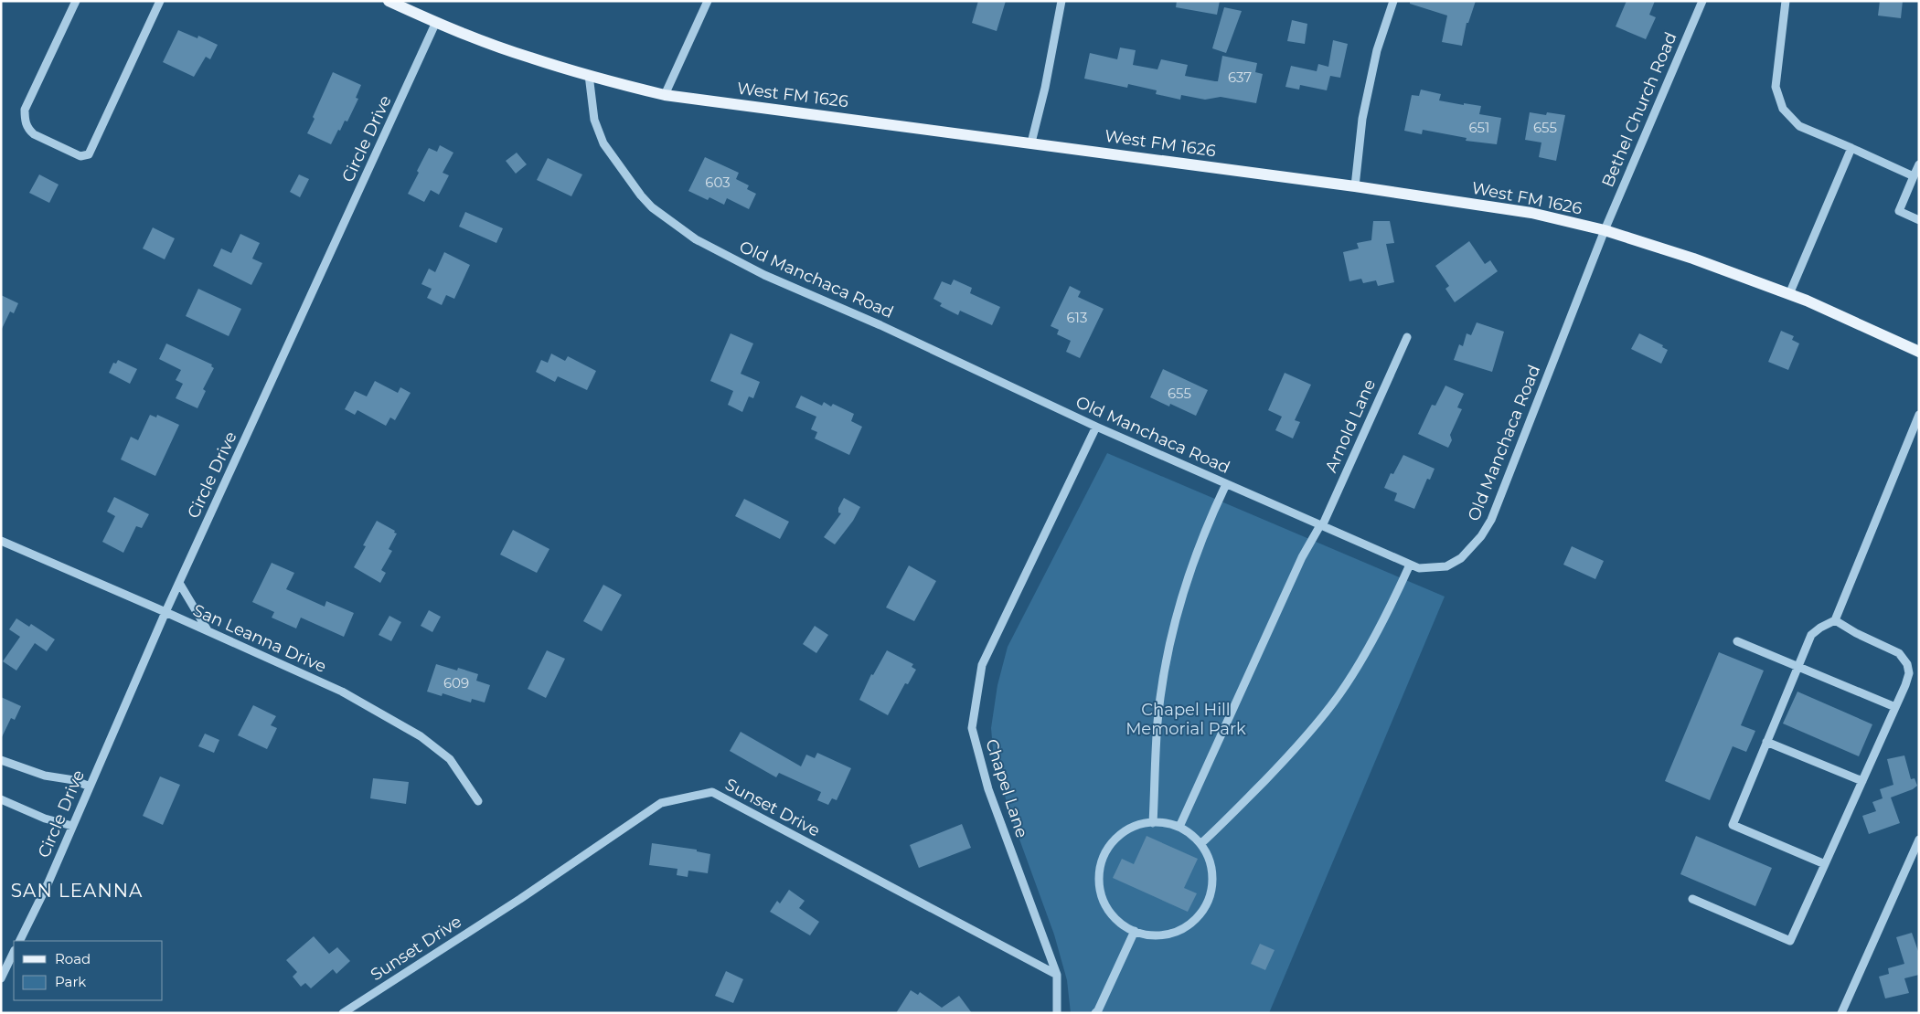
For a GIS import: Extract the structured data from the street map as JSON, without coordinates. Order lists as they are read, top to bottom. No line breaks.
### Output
{"streets":{"main road":["West FM 1626"],"street":["Bethel Church Road","Circle Drive","Old Manchaca Road","Arnold Lane","San Leanna Drive","Chapel Lane","Sunset Drive"]},"crossings":[["West FM 1626","Bethel Church Road"],["West FM 1626","Circle Drive"],["West FM 1626","Old Manchaca Road"],["Bethel Church Road","Old Manchaca Road"],["Circle Drive","San Leanna Drive"],["Old Manchaca Road","Arnold Lane"],["Old Manchaca Road","Chapel Lane"],["Chapel Lane","Sunset Drive"]],"districts":["SAN LEANNA"],"parks":["Chapel Hill Memorial Park"],"house_numbers":["637","651","655","603","613","655","609"],"legend":["Road","Park"]}
